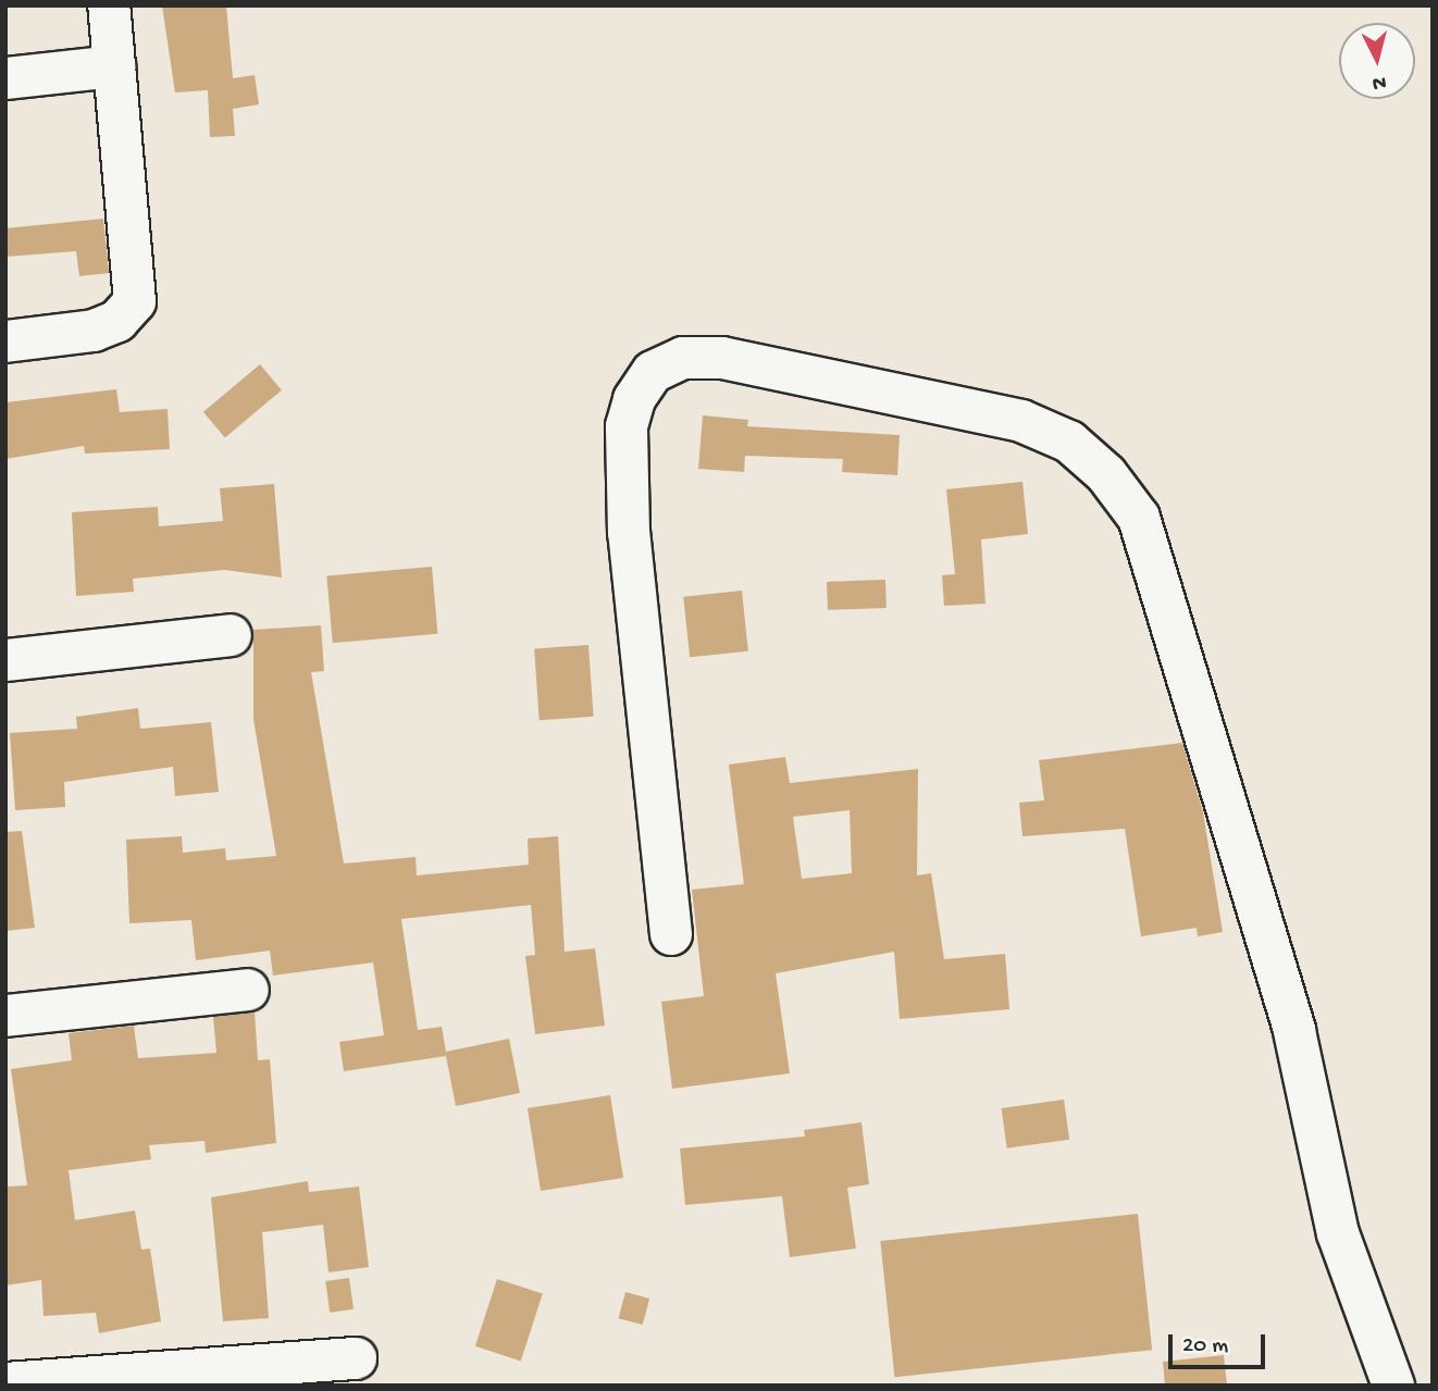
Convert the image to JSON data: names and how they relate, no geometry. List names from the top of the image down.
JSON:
{
  "scale_bar": "20 m",
  "north": "bottom"
}
